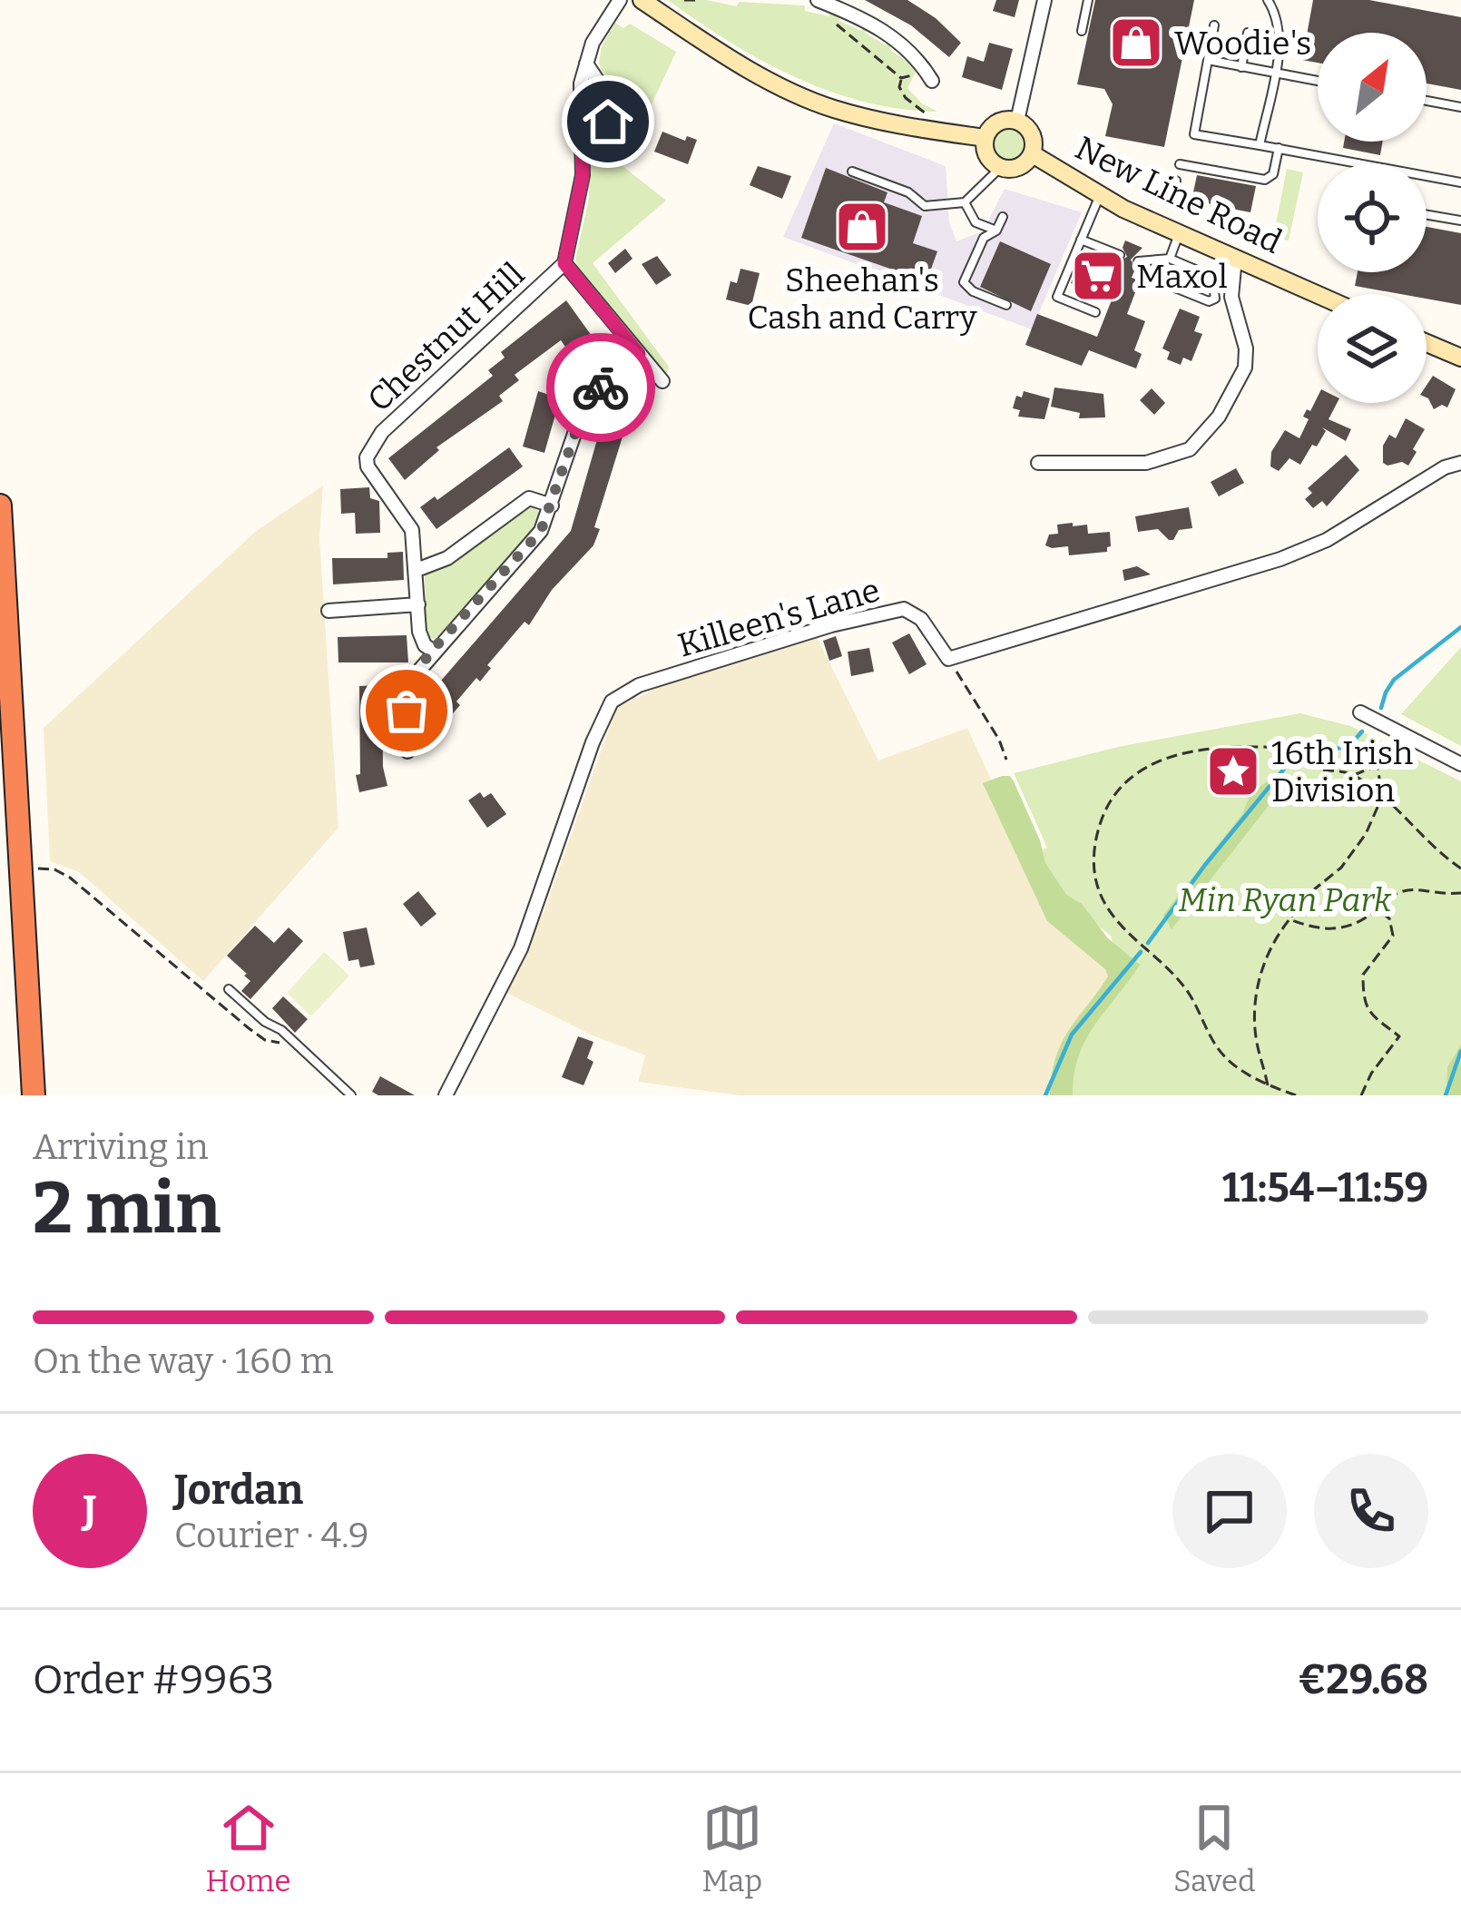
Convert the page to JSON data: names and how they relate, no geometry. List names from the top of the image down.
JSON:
{
  "streets": {
    "main road": ["New Line Road"],
    "street": ["Chestnut Hill", "Killeen's Lane"]
  },
  "parks": ["Min Ryan Park"],
  "places": {
    "shop": ["Woodie's", "Sheehan's Cash and Carry"],
    "supermarket": ["Maxol"],
    "place": ["16th Irish Division"]
  },
  "north": "top right",
  "page": {
    "heading": ["2 min", "Arriving in", "11:54–11:59"],
    "panel": [
      "Jordan",
      "Courier · 4.9",
      "Order #9963",
      "€29.68"
    ],
    "bar": "On the way · 160 m",
    "round": "J",
    "tabs": ["Home", "Map", "Saved"]
  }
}
